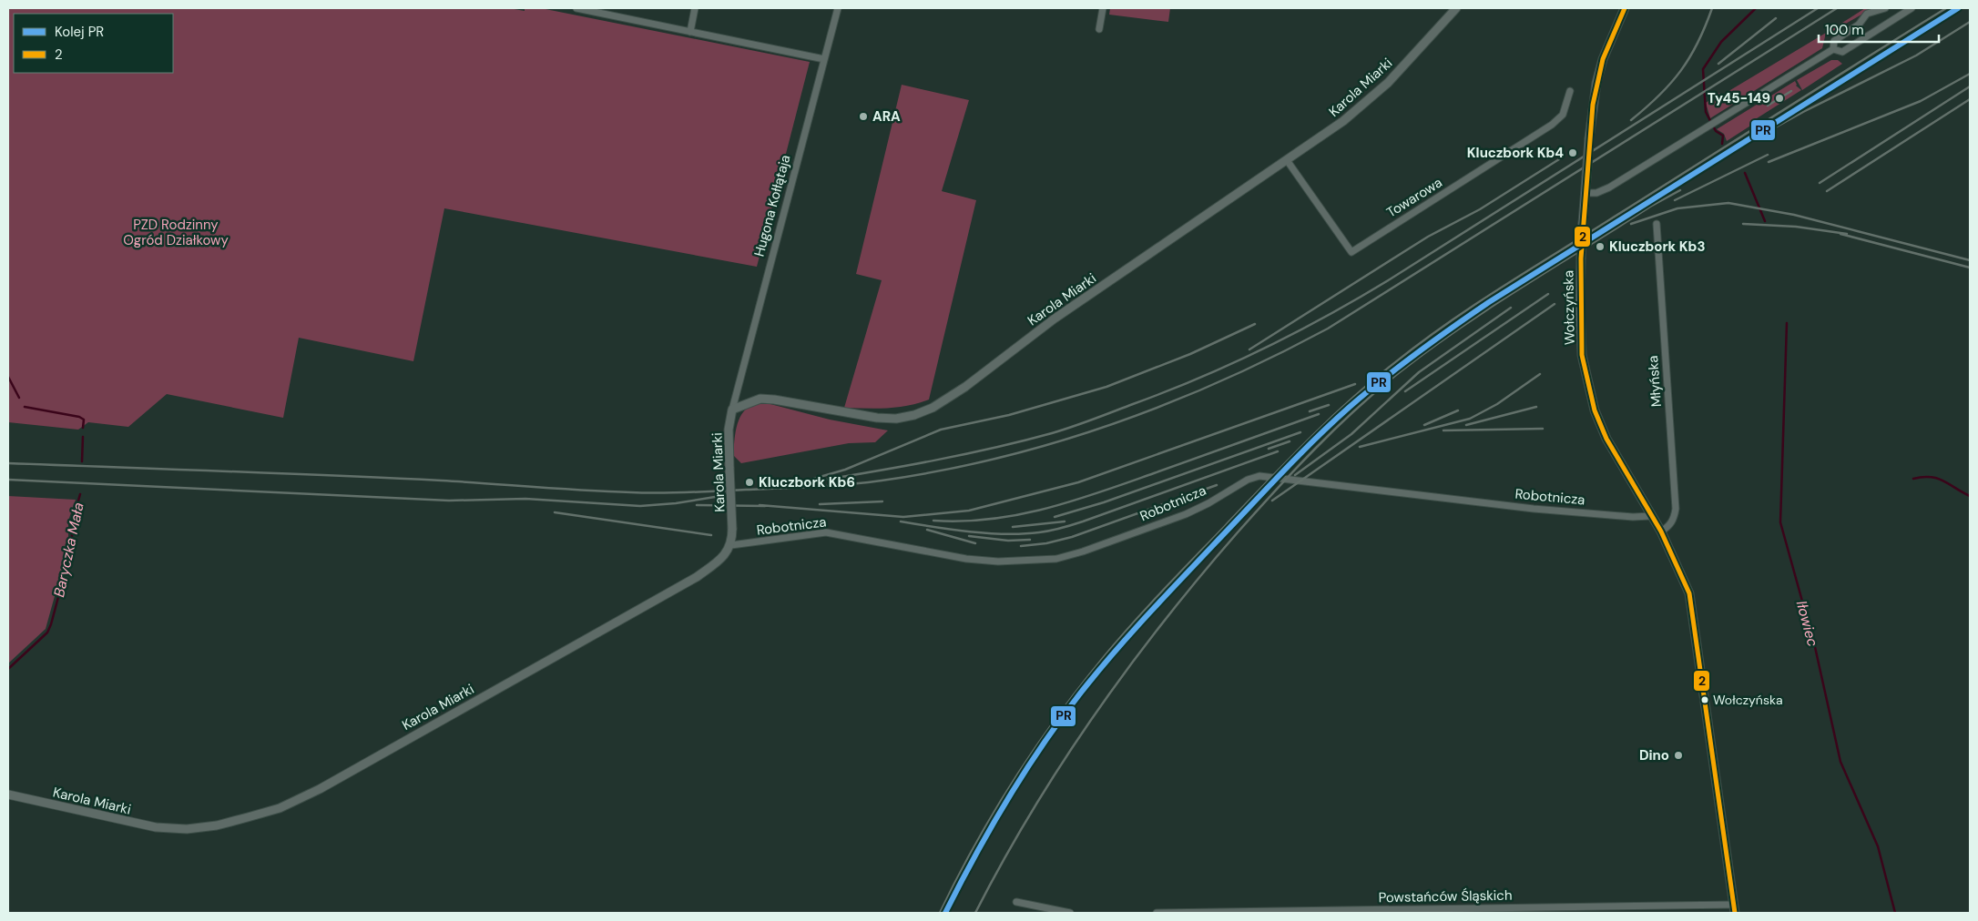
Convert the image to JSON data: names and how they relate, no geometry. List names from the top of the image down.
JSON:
{
  "streets": {
    "street": [
      "Karola Miarki",
      "Towarowa",
      "Hugona Kołłątaja",
      "Wołczyńska",
      "Młyńska",
      "Robotnicza",
      "Powstańców Śląskich"
    ]
  },
  "crossings": [
    ["Karola Miarki", "Towarowa"],
    ["Karola Miarki", "Hugona Kołłątaja"],
    ["Karola Miarki", "Robotnicza"],
    ["Wołczyńska", "Młyńska"],
    ["Wołczyńska", "Robotnicza"],
    ["Wołczyńska", "Powstańców Śląskich"]
  ],
  "water": ["Baryczka Mała", "Iłowiec"],
  "parks": ["PZD Rodzinny Ogród Działkowy"],
  "places": [
    "Ty45-149",
    "ARA",
    "Kluczbork Kb4",
    "Kluczbork Kb3",
    "Kluczbork Kb6",
    "Wołczyńska",
    "Dino"
  ],
  "lines": ["rail line PR", "transit line 2"],
  "legend": ["Kolej PR", "2"],
  "scale_bar": "100 m"
}
